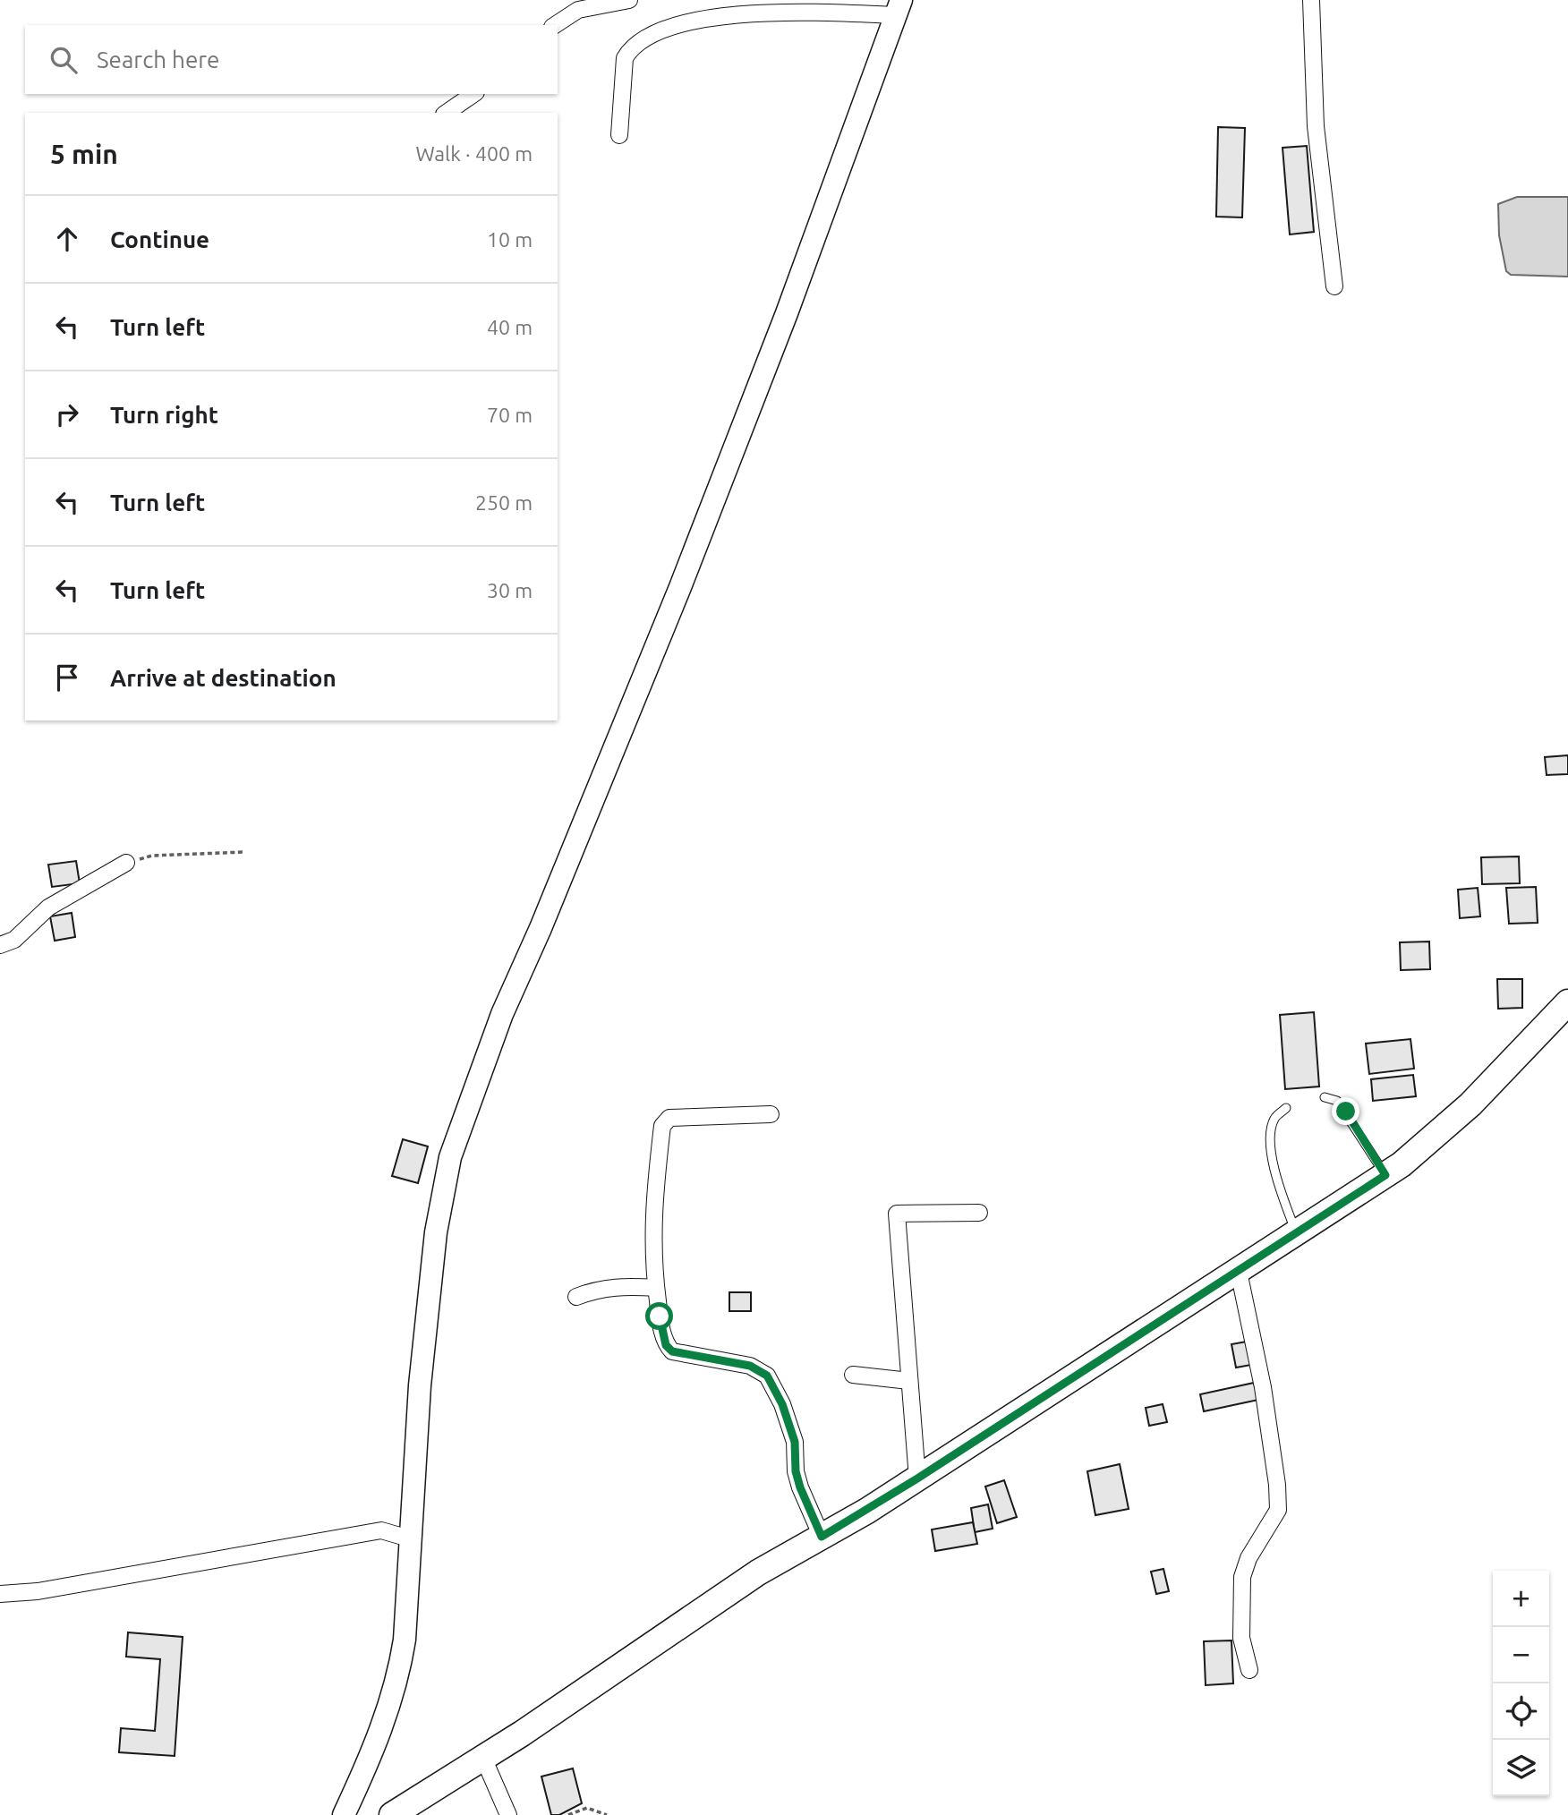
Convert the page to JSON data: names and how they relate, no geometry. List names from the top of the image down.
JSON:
{
  "page": {
    "search": "Search here",
    "heading": ["5 min", "Walk · 400 m"],
    "list": [
      ["Continue", "10 m"],
      ["Turn left", "40 m"],
      ["Turn right", "70 m"],
      ["Turn left", "250 m"],
      ["Turn left", "30 m"],
      "Arrive at destination"
    ],
    "map_buttons": ["+", "−"]
  }
}
